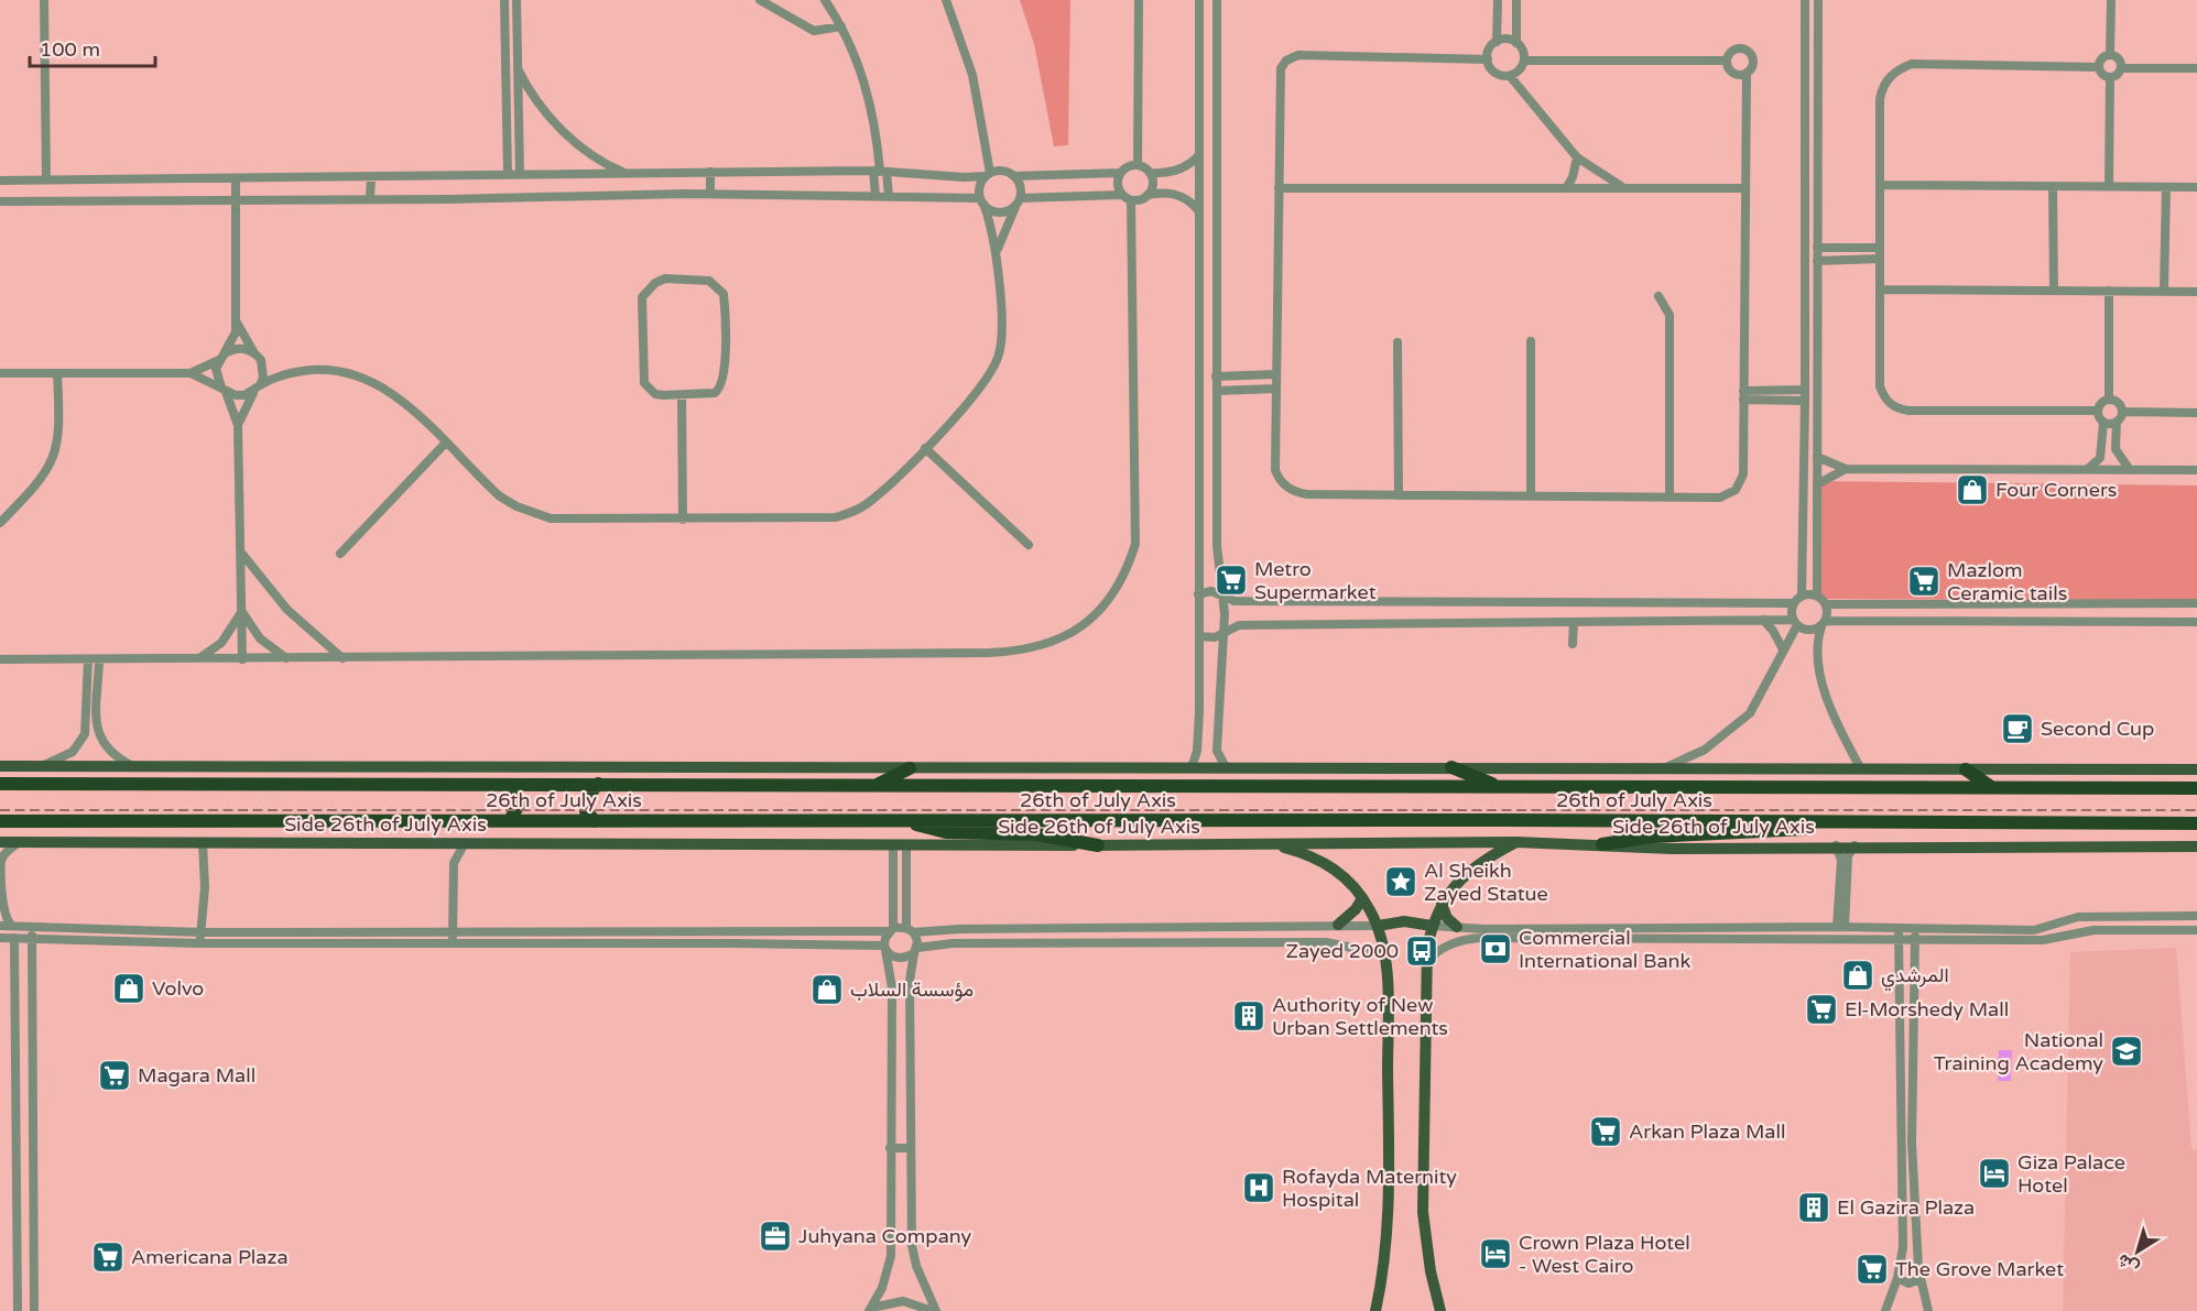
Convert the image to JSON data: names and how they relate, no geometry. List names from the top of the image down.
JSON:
{
  "streets": {
    "highway": ["26th of July Axis"],
    "main road": ["Side 26th of July Axis"]
  },
  "places": {
    "shop": [
      "Four Corners",
      "المرشدي",
      "Volvo",
      "مؤسسة السلاب"
    ],
    "supermarket": [
      "Metro Supermarket",
      "Mazlom Ceramic tails",
      "El-Morshedy Mall",
      "Magara Mall",
      "Arkan Plaza Mall",
      "Americana Plaza",
      "The Grove Market"
    ],
    "cafe": ["Second Cup"],
    "place": ["Al Sheikh Zayed Statue"],
    "bank": ["Commercial International Bank"],
    "bus stop": ["Zayed 2000"],
    "building": ["Authority of New Urban Settlements", "El Gazira Plaza"],
    "school or university": ["National Training Academy"],
    "hotel": ["Giza Palace Hotel", "Crown Plaza Hotel - West Cairo"],
    "hospital": ["Rofayda Maternity Hospital"],
    "office": ["Juhyana Company"]
  },
  "scale_bar": "100 m",
  "north": "bottom left"
}
